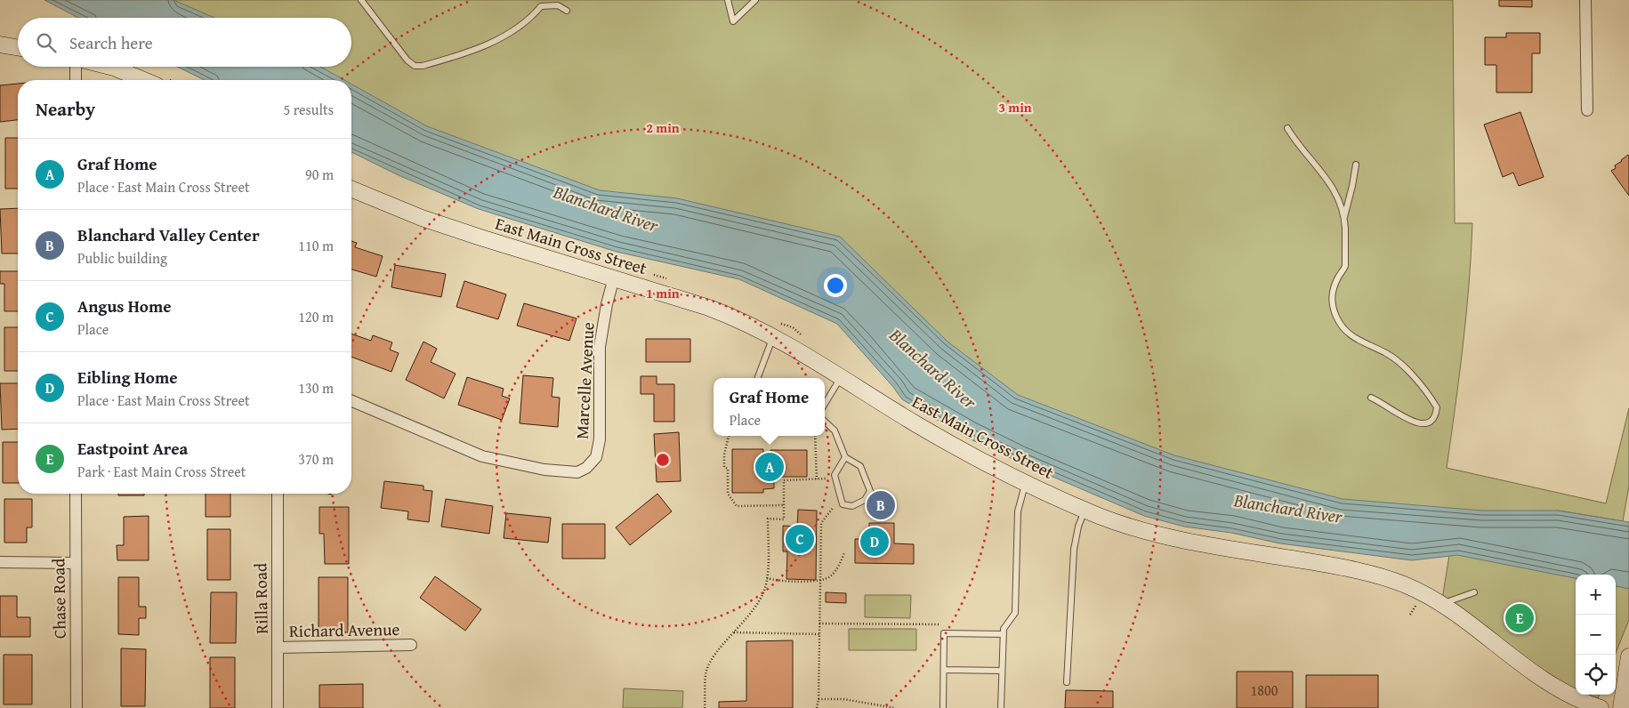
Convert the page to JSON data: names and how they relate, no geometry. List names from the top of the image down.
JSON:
{
  "streets": {
    "main road": ["East Main Cross Street"],
    "street": [
      "Marcelle Avenue",
      "Chase Road",
      "Rilla Road",
      "Richard Avenue"
    ]
  },
  "crossings": [
    ["East Main Cross Street", "Marcelle Avenue"],
    ["Rilla Road", "Richard Avenue"]
  ],
  "water": ["Blanchard River"],
  "house_numbers": ["1800"],
  "page": {
    "search": "Search here",
    "heading": ["Nearby", "5 results"],
    "list": [
      {
        "mark": "A",
        "name": "Graf Home",
        "note": "Place · East Main Cross Street",
        "value": "90 m"
      },
      {
        "mark": "B",
        "name": "Blanchard Valley Center",
        "note": "Public building",
        "value": "110 m"
      },
      {
        "mark": "C",
        "name": "Angus Home",
        "note": "Place",
        "value": "120 m"
      },
      {
        "mark": "D",
        "name": "Eibling Home",
        "note": "Place · East Main Cross Street",
        "value": "130 m"
      },
      {
        "mark": "E",
        "name": "Eastpoint Area",
        "note": "Park · East Main Cross Street",
        "value": "370 m"
      }
    ],
    "popup": ["Graf Home", "Place"],
    "pins": [
      "A",
      "B",
      "C",
      "D",
      "E"
    ],
    "map_buttons": ["+", "−"]
  },
  "rings": ["3 min", "2 min", "1 min"]
}
